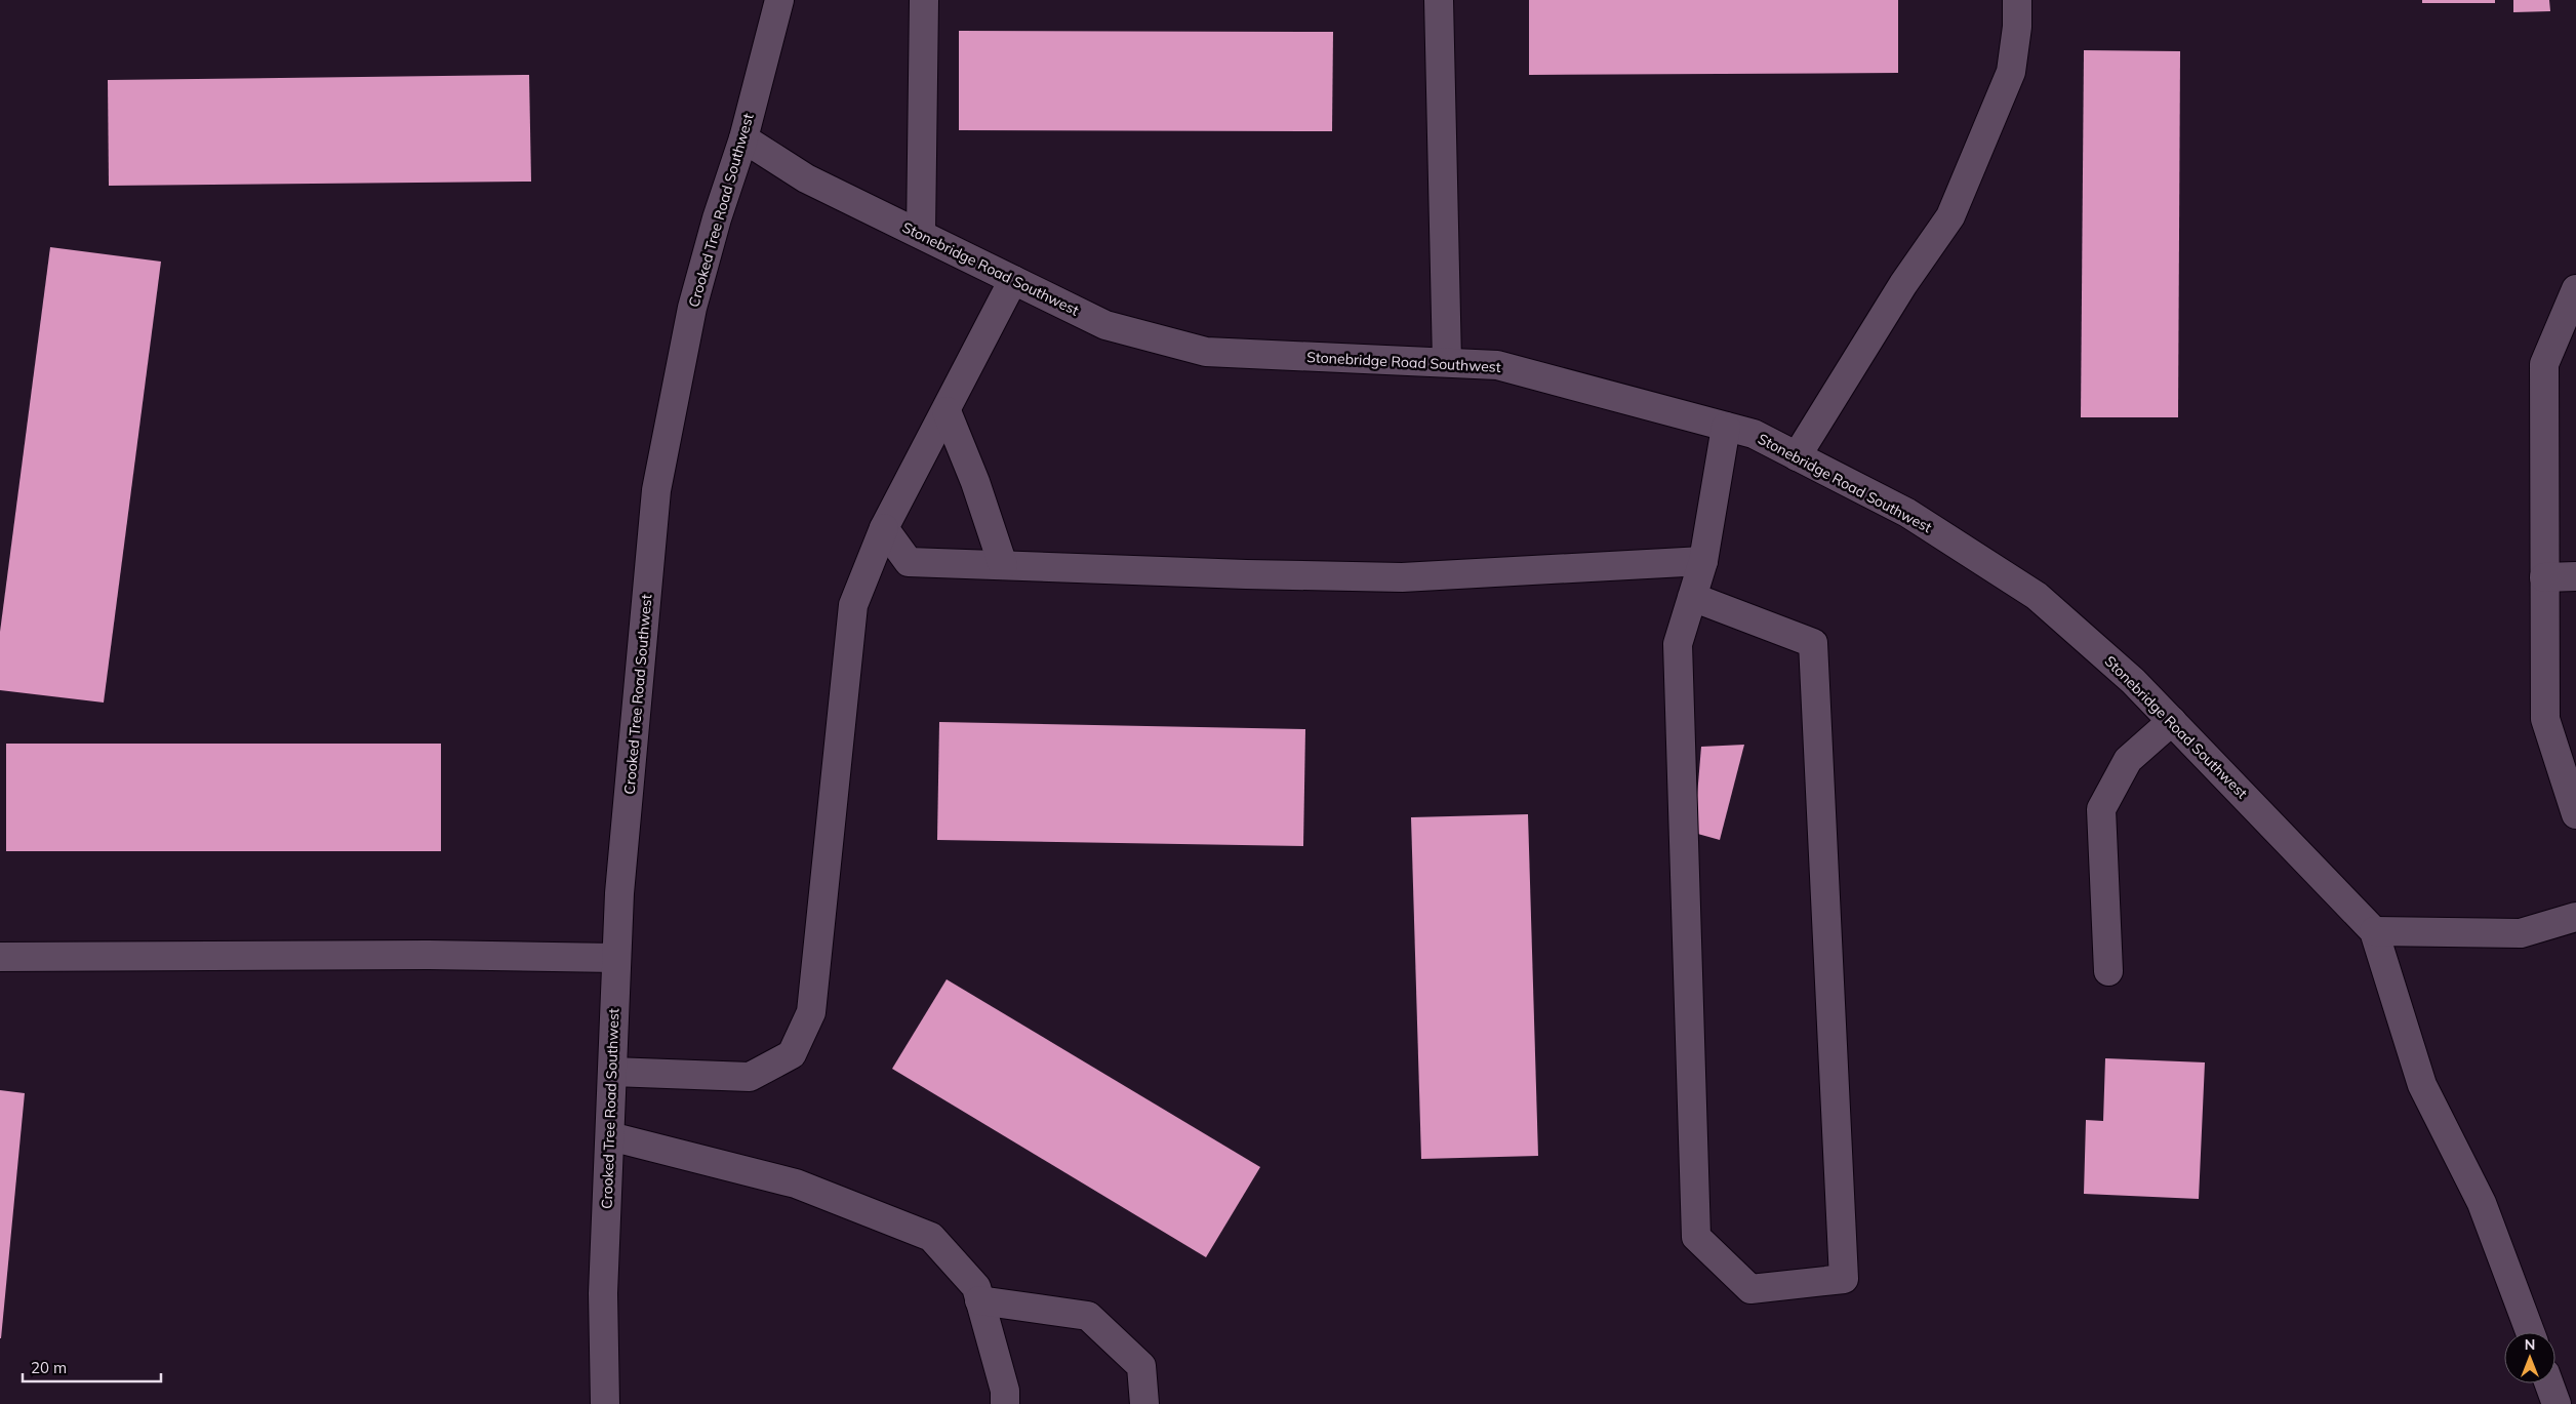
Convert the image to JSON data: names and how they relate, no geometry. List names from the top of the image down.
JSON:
{
  "streets": {
    "street": ["Crooked Tree Road Southwest", "Stonebridge Road Southwest"]
  },
  "crossings": [
    ["Crooked Tree Road Southwest", "Stonebridge Road Southwest"]
  ],
  "scale_bar": "20 m",
  "north": "top"
}
